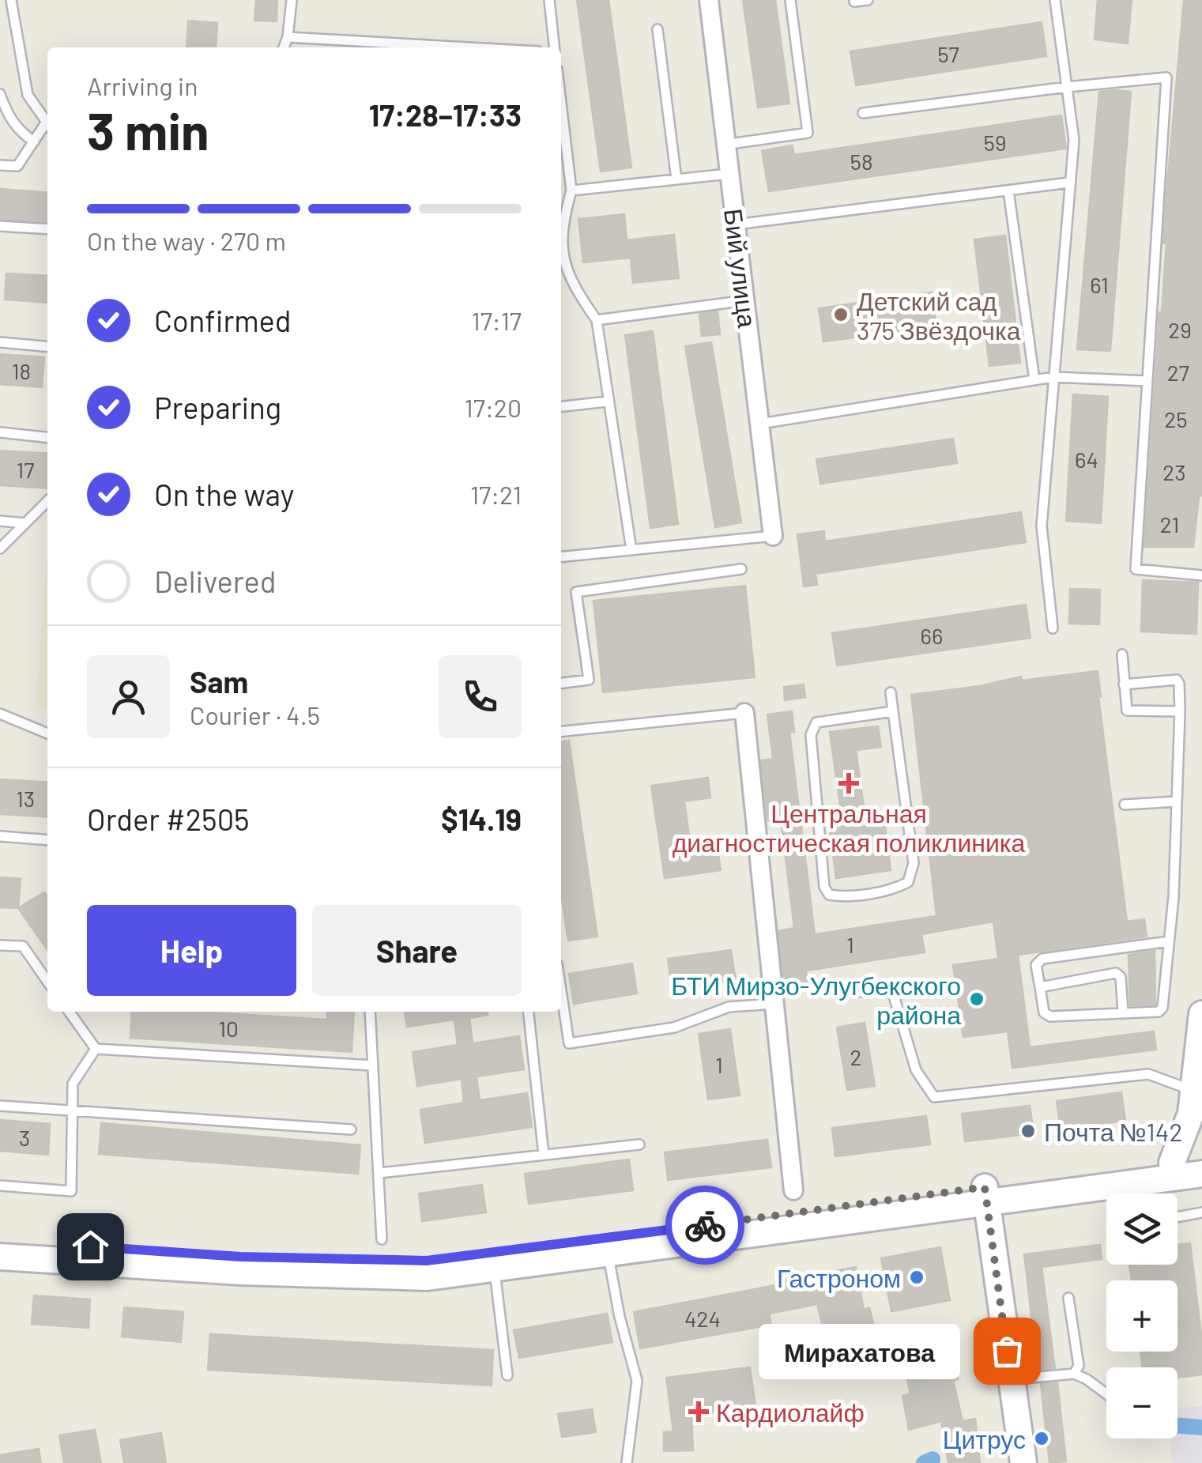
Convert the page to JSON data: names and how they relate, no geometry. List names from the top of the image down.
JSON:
{
  "streets": {
    "street": ["Бий улица"]
  },
  "places": {
    "other": [
      "Детский сад 375 Звёздочка",
      "БТИ Мирзо-Улугбекского района",
      "Почта №142",
      "Гастроном",
      "Мирахатова",
      "Цитрус"
    ],
    "health": ["Центральная диагностическая поликлиника", "Кардиолайф"]
  },
  "house_numbers": [
    "57",
    "59",
    "58",
    "61",
    "29",
    "18",
    "27",
    "25",
    "64",
    "17",
    "23",
    "21",
    "66",
    "13",
    "1",
    "10",
    "2",
    "1",
    "3",
    "424"
  ],
  "page": {
    "heading": ["3 min", "Arriving in", "17:28–17:33"],
    "panel": [
      "Sam",
      "Courier · 4.5",
      "Order #2505",
      "$14.19"
    ],
    "bar": "On the way · 270 m",
    "list": [
      ["Confirmed", "17:17"],
      ["Preparing", "17:20"],
      ["On the way", "17:21"],
      "Delivered"
    ],
    "buttons": ["Help", "Share"],
    "map_buttons": ["+", "−"],
    "bubble": "Мирахатова"
  }
}
